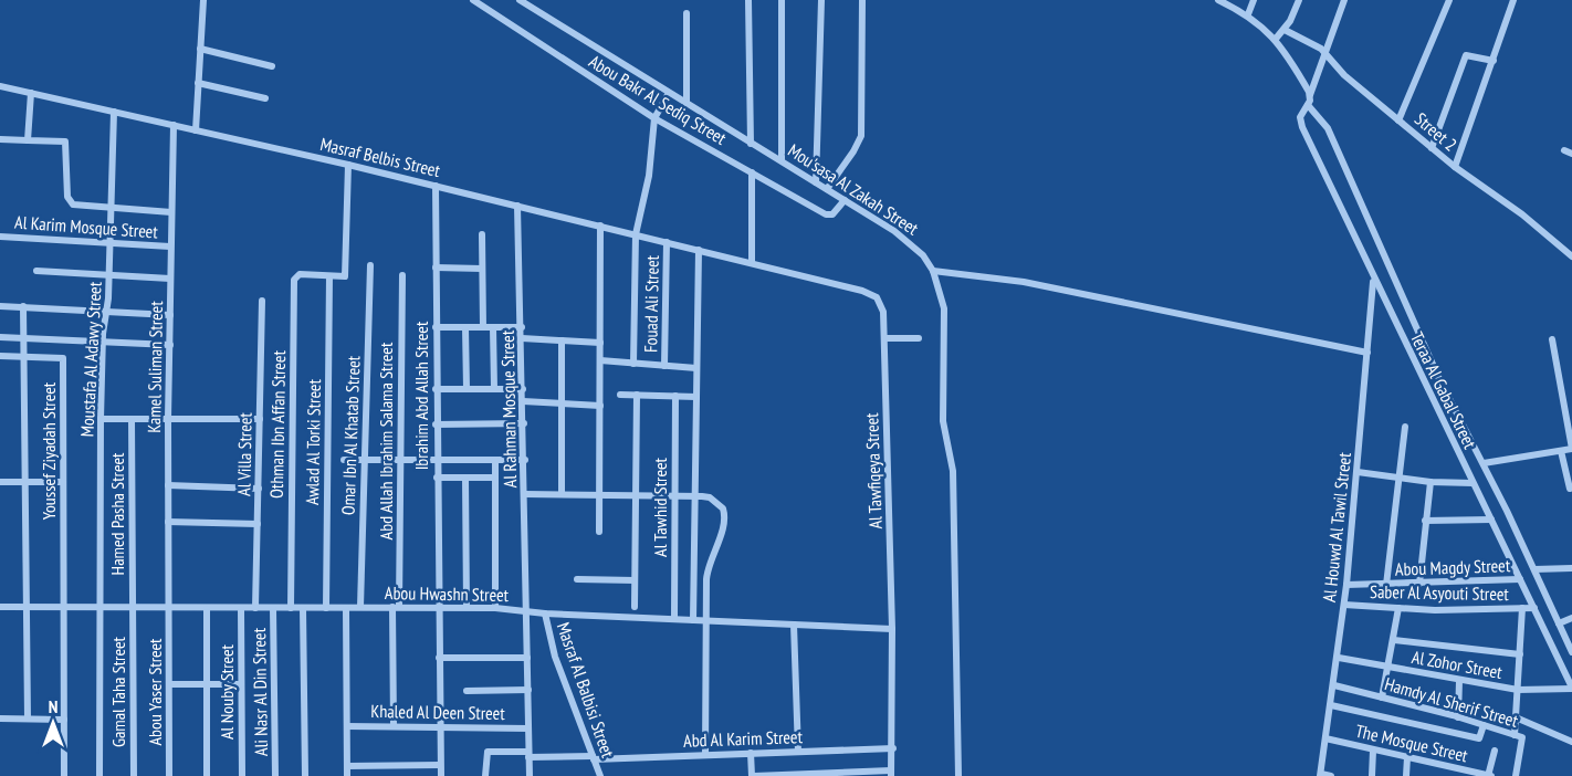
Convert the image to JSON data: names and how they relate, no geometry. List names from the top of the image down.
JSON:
{
  "streets": {
    "street": [
      "Abou Bakr Al Sediq Street",
      "Street 2",
      "Masraf Belbis Street",
      "Mou'sasa Al Zakah Street",
      "Al Karim Mosque Street",
      "Fouad Ali Street",
      "Moustafa Al Adawy Street",
      "Kamel Suliman Street",
      "Teraa Al Gabal Street",
      "Ibrahim Abd Allah Street",
      "Al Rahman Mosque Street",
      "Othman Ibn Affan Street",
      "Omar Ibn Al Khatab Street",
      "Abd Allah Ibrahim Salama Street",
      "Awlad Al Torki Street",
      "Youssef Ziyadah Street",
      "Al Villa Street",
      "Al Tawfiqeya Street",
      "Al Tawhid Street",
      "Hamed Pasha Street",
      "Al Houwd Al Tawil Street",
      "Abou Magdy Street",
      "Saber Al Asyouti Street",
      "Abou Hwashn Street",
      "Al Zohor Street",
      "Masraf Al Balbisi Street",
      "Gamal Taha Street",
      "Abou Yaser Street",
      "Al Nouby Street",
      "Ali Nasr Al Din Street",
      "Hamdy Al Sherif Street",
      "Khaled Al Deen Street",
      "Abd Al Karim Street",
      "The Mosque Street"
    ]
  },
  "crossings": [
    ["Abou Bakr Al Sediq Street", "Mou'sasa Al Zakah Street"],
    ["Street 2", "Teraa Al Gabal Street"],
    ["Masraf Belbis Street", "Fouad Ali Street"],
    ["Masraf Belbis Street", "Moustafa Al Adawy Street"],
    ["Masraf Belbis Street", "Kamel Suliman Street"],
    ["Masraf Belbis Street", "Ibrahim Abd Allah Street"],
    ["Masraf Belbis Street", "Al Rahman Mosque Street"],
    ["Masraf Belbis Street", "Al Tawfiqeya Street"],
    ["Al Karim Mosque Street", "Moustafa Al Adawy Street"],
    ["Al Karim Mosque Street", "Kamel Suliman Street"],
    ["Moustafa Al Adawy Street", "Abou Hwashn Street"],
    ["Kamel Suliman Street", "Abou Hwashn Street"],
    ["Kamel Suliman Street", "Abou Yaser Street"],
    ["Teraa Al Gabal Street", "Al Houwd Al Tawil Street"],
    ["Teraa Al Gabal Street", "Abou Magdy Street"],
    ["Teraa Al Gabal Street", "Saber Al Asyouti Street"],
    ["Teraa Al Gabal Street", "Al Zohor Street"],
    ["Ibrahim Abd Allah Street", "Abou Hwashn Street"],
    ["Ibrahim Abd Allah Street", "Khaled Al Deen Street"],
    ["Al Rahman Mosque Street", "Abou Hwashn Street"],
    ["Al Rahman Mosque Street", "Khaled Al Deen Street"],
    ["Al Rahman Mosque Street", "Abd Al Karim Street"],
    ["Othman Ibn Affan Street", "Awlad Al Torki Street"],
    ["Othman Ibn Affan Street", "Abou Hwashn Street"],
    ["Omar Ibn Al Khatab Street", "Abou Hwashn Street"],
    ["Abd Allah Ibrahim Salama Street", "Abou Hwashn Street"],
    ["Abd Allah Ibrahim Salama Street", "Khaled Al Deen Street"],
    ["Awlad Al Torki Street", "Abou Hwashn Street"],
    ["Youssef Ziyadah Street", "Abou Hwashn Street"],
    ["Al Villa Street", "Abou Hwashn Street"],
    ["Al Tawfiqeya Street", "Abou Hwashn Street"],
    ["Al Tawfiqeya Street", "Abd Al Karim Street"],
    ["Al Tawhid Street", "Abou Hwashn Street"],
    ["Hamed Pasha Street", "Abou Hwashn Street"],
    ["Hamed Pasha Street", "Gamal Taha Street"],
    ["Al Houwd Al Tawil Street", "Abou Magdy Street"],
    ["Al Houwd Al Tawil Street", "Saber Al Asyouti Street"],
    ["Al Houwd Al Tawil Street", "Al Zohor Street"],
    ["Al Houwd Al Tawil Street", "Hamdy Al Sherif Street"],
    ["Al Houwd Al Tawil Street", "The Mosque Street"],
    ["Abou Hwashn Street", "Masraf Al Balbisi Street"],
    ["Abou Hwashn Street", "Gamal Taha Street"],
    ["Abou Hwashn Street", "Abou Yaser Street"],
    ["Abou Hwashn Street", "Al Nouby Street"],
    ["Abou Hwashn Street", "Ali Nasr Al Din Street"],
    ["Masraf Al Balbisi Street", "Abd Al Karim Street"]
  ],
  "north": "top"
}
